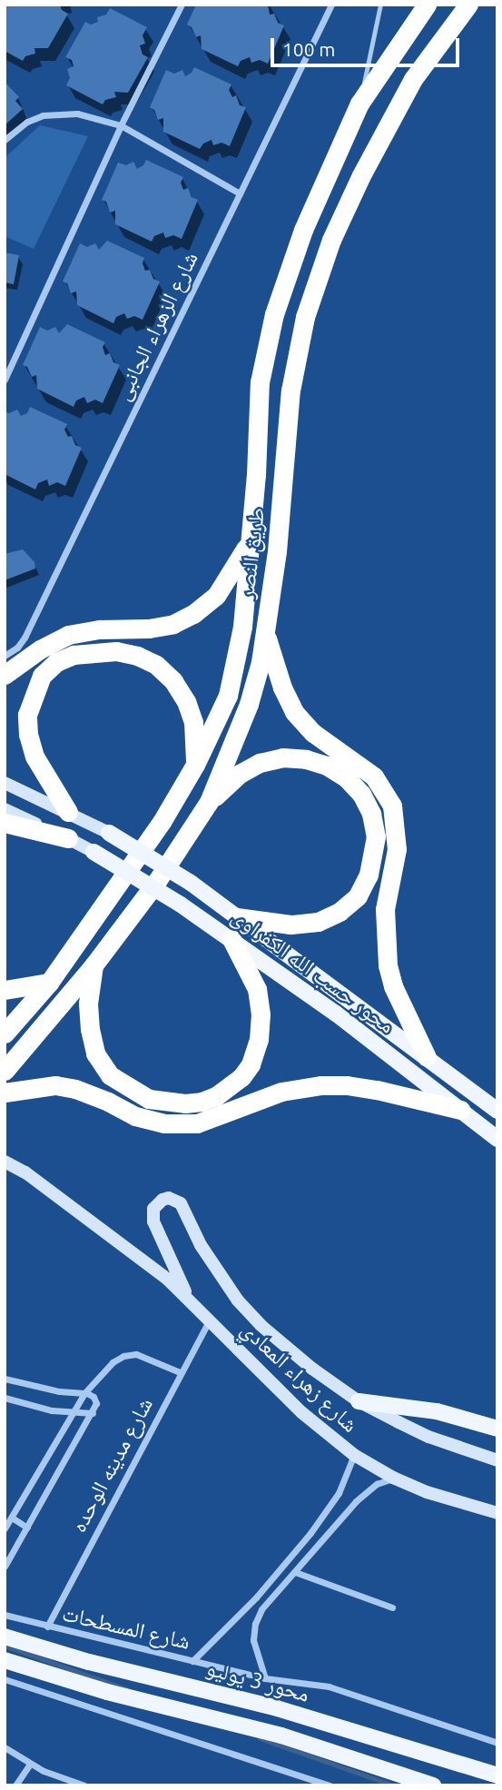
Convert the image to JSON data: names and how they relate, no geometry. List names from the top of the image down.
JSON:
{
  "streets": {
    "highway": ["طريق النصر"],
    "main road": ["محور حسب الله الكفراوى", "شارع زهراء المعادي", "محور 3 يوليو"],
    "street": ["شارع الزهراء الجانبى", "شارع مدينه الوحده", "شارع المسطحات"]
  },
  "crossings": [
    ["شارع زهراء المعادي", "شارع مدينه الوحده"],
    ["شارع مدينه الوحده", "شارع المسطحات"]
  ],
  "scale_bar": "100 m"
}
